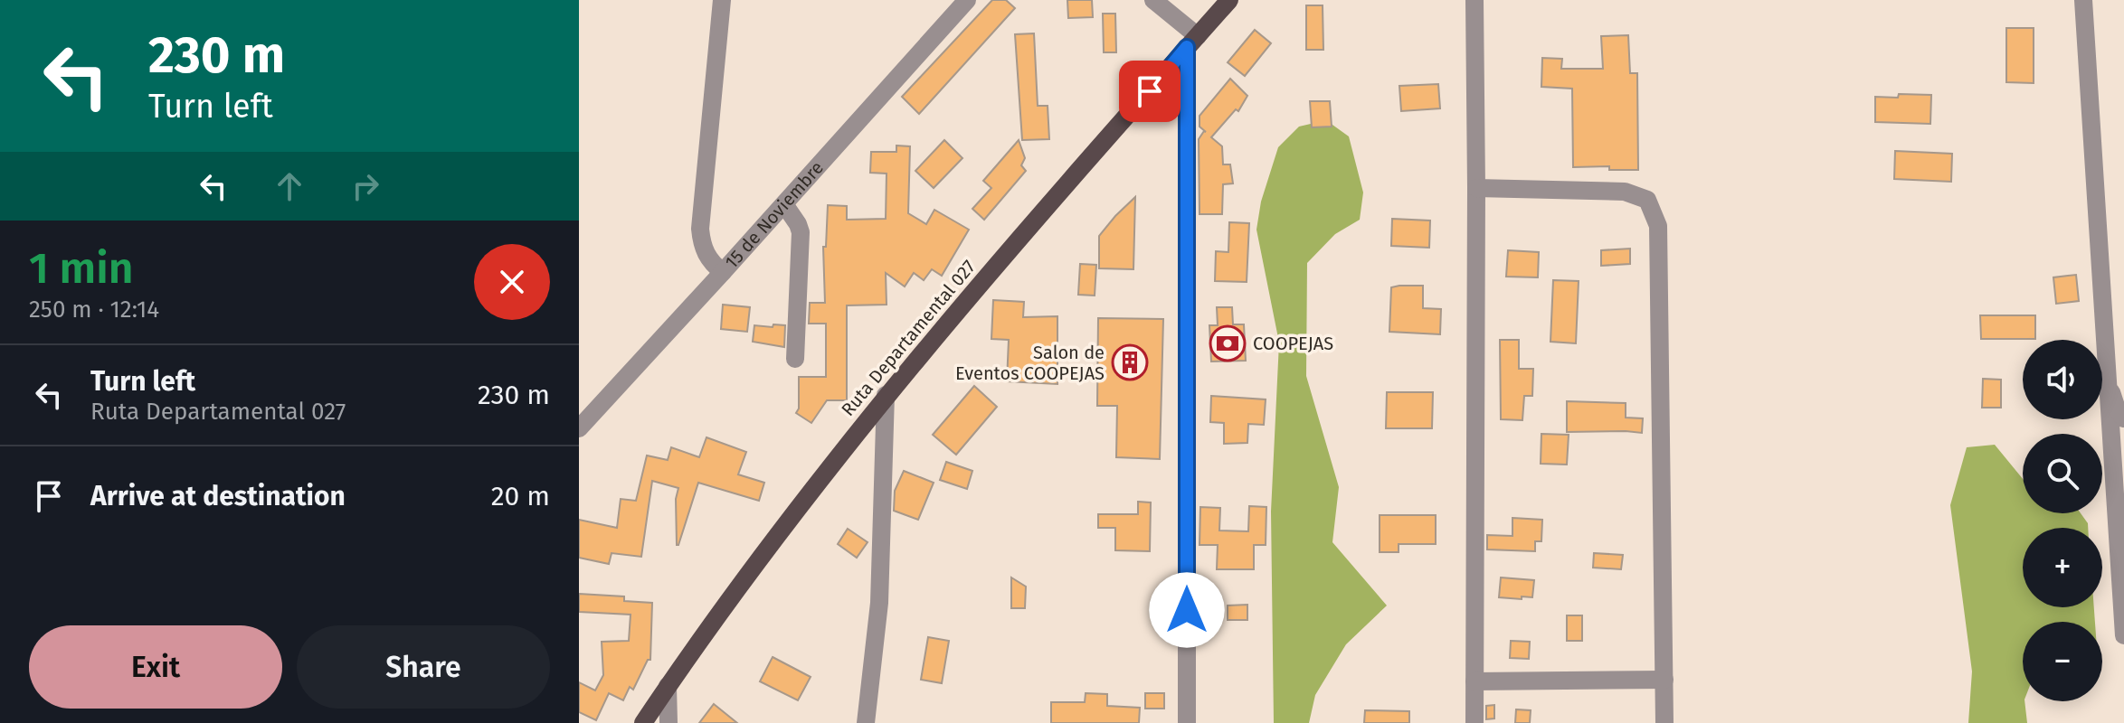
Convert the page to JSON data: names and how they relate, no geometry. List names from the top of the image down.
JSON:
{
  "streets": {
    "main road": ["Ruta Departamental 027"],
    "street": ["15 de Noviembre"]
  },
  "places": {
    "bank": ["COOPEJAS"],
    "building": ["Salon de Eventos COOPEJAS"]
  },
  "page": {
    "turn": ["230 m", "Turn left"],
    "heading": ["1 min", "250 m · 12:14"],
    "map_buttons": ["+", "−"],
    "list": [
      {
        "name": "Turn left",
        "note": "Ruta Departamental 027",
        "value": "230 m"
      },
      {
        "name": "Arrive at destination",
        "value": "20 m"
      }
    ],
    "buttons": ["Exit", "Share"]
  }
}
